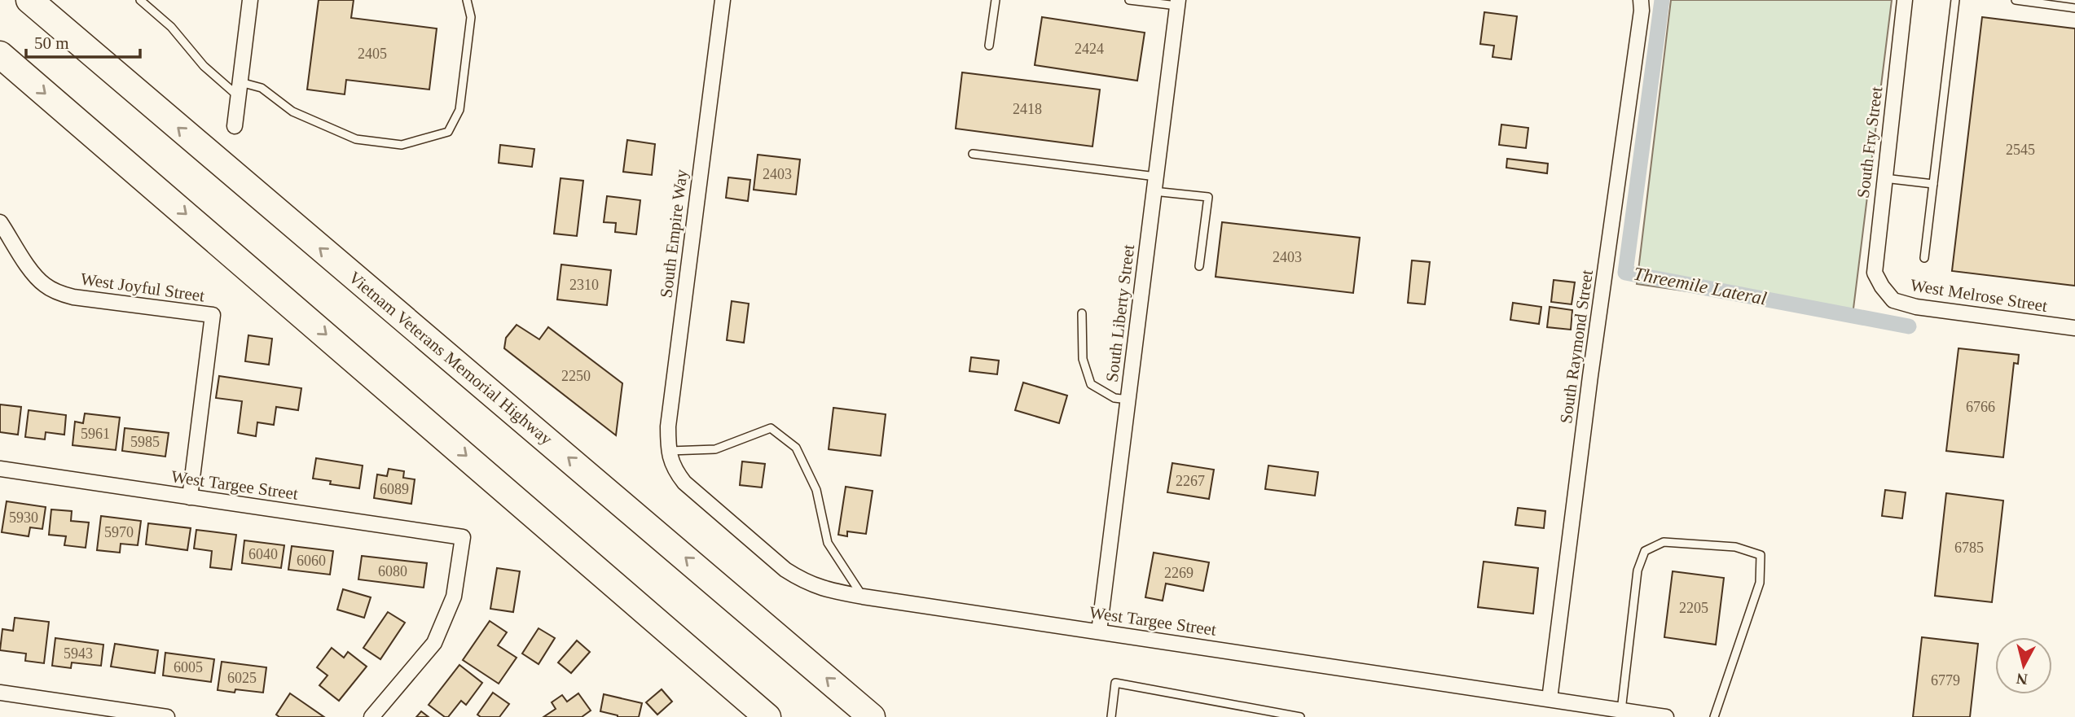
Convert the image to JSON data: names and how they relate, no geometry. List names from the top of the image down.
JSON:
{
  "streets": {
    "highway": ["Vietnam Veterans Memorial Highway"],
    "street": [
      "South Fry Street",
      "South Empire Way",
      "West Joyful Street",
      "West Melrose Street",
      "South Liberty Street",
      "South Raymond Street",
      "West Targee Street"
    ]
  },
  "crossings": [
    ["South Fry Street", "West Melrose Street"],
    ["South Empire Way", "West Targee Street"],
    ["West Joyful Street", "West Targee Street"],
    ["South Liberty Street", "West Targee Street"],
    ["South Raymond Street", "West Targee Street"]
  ],
  "water": ["Threemile Lateral"],
  "house_numbers": [
    "2424",
    "2405",
    "2418",
    "2545",
    "2403",
    "2403",
    "2310",
    "2250",
    "6766",
    "5961",
    "5985",
    "2267",
    "6089",
    "5930",
    "5970",
    "6785",
    "6040",
    "6060",
    "6080",
    "2269",
    "2205",
    "5943",
    "6005",
    "6025",
    "6779"
  ],
  "scale_bar": "50 m",
  "north": "bottom"
}
